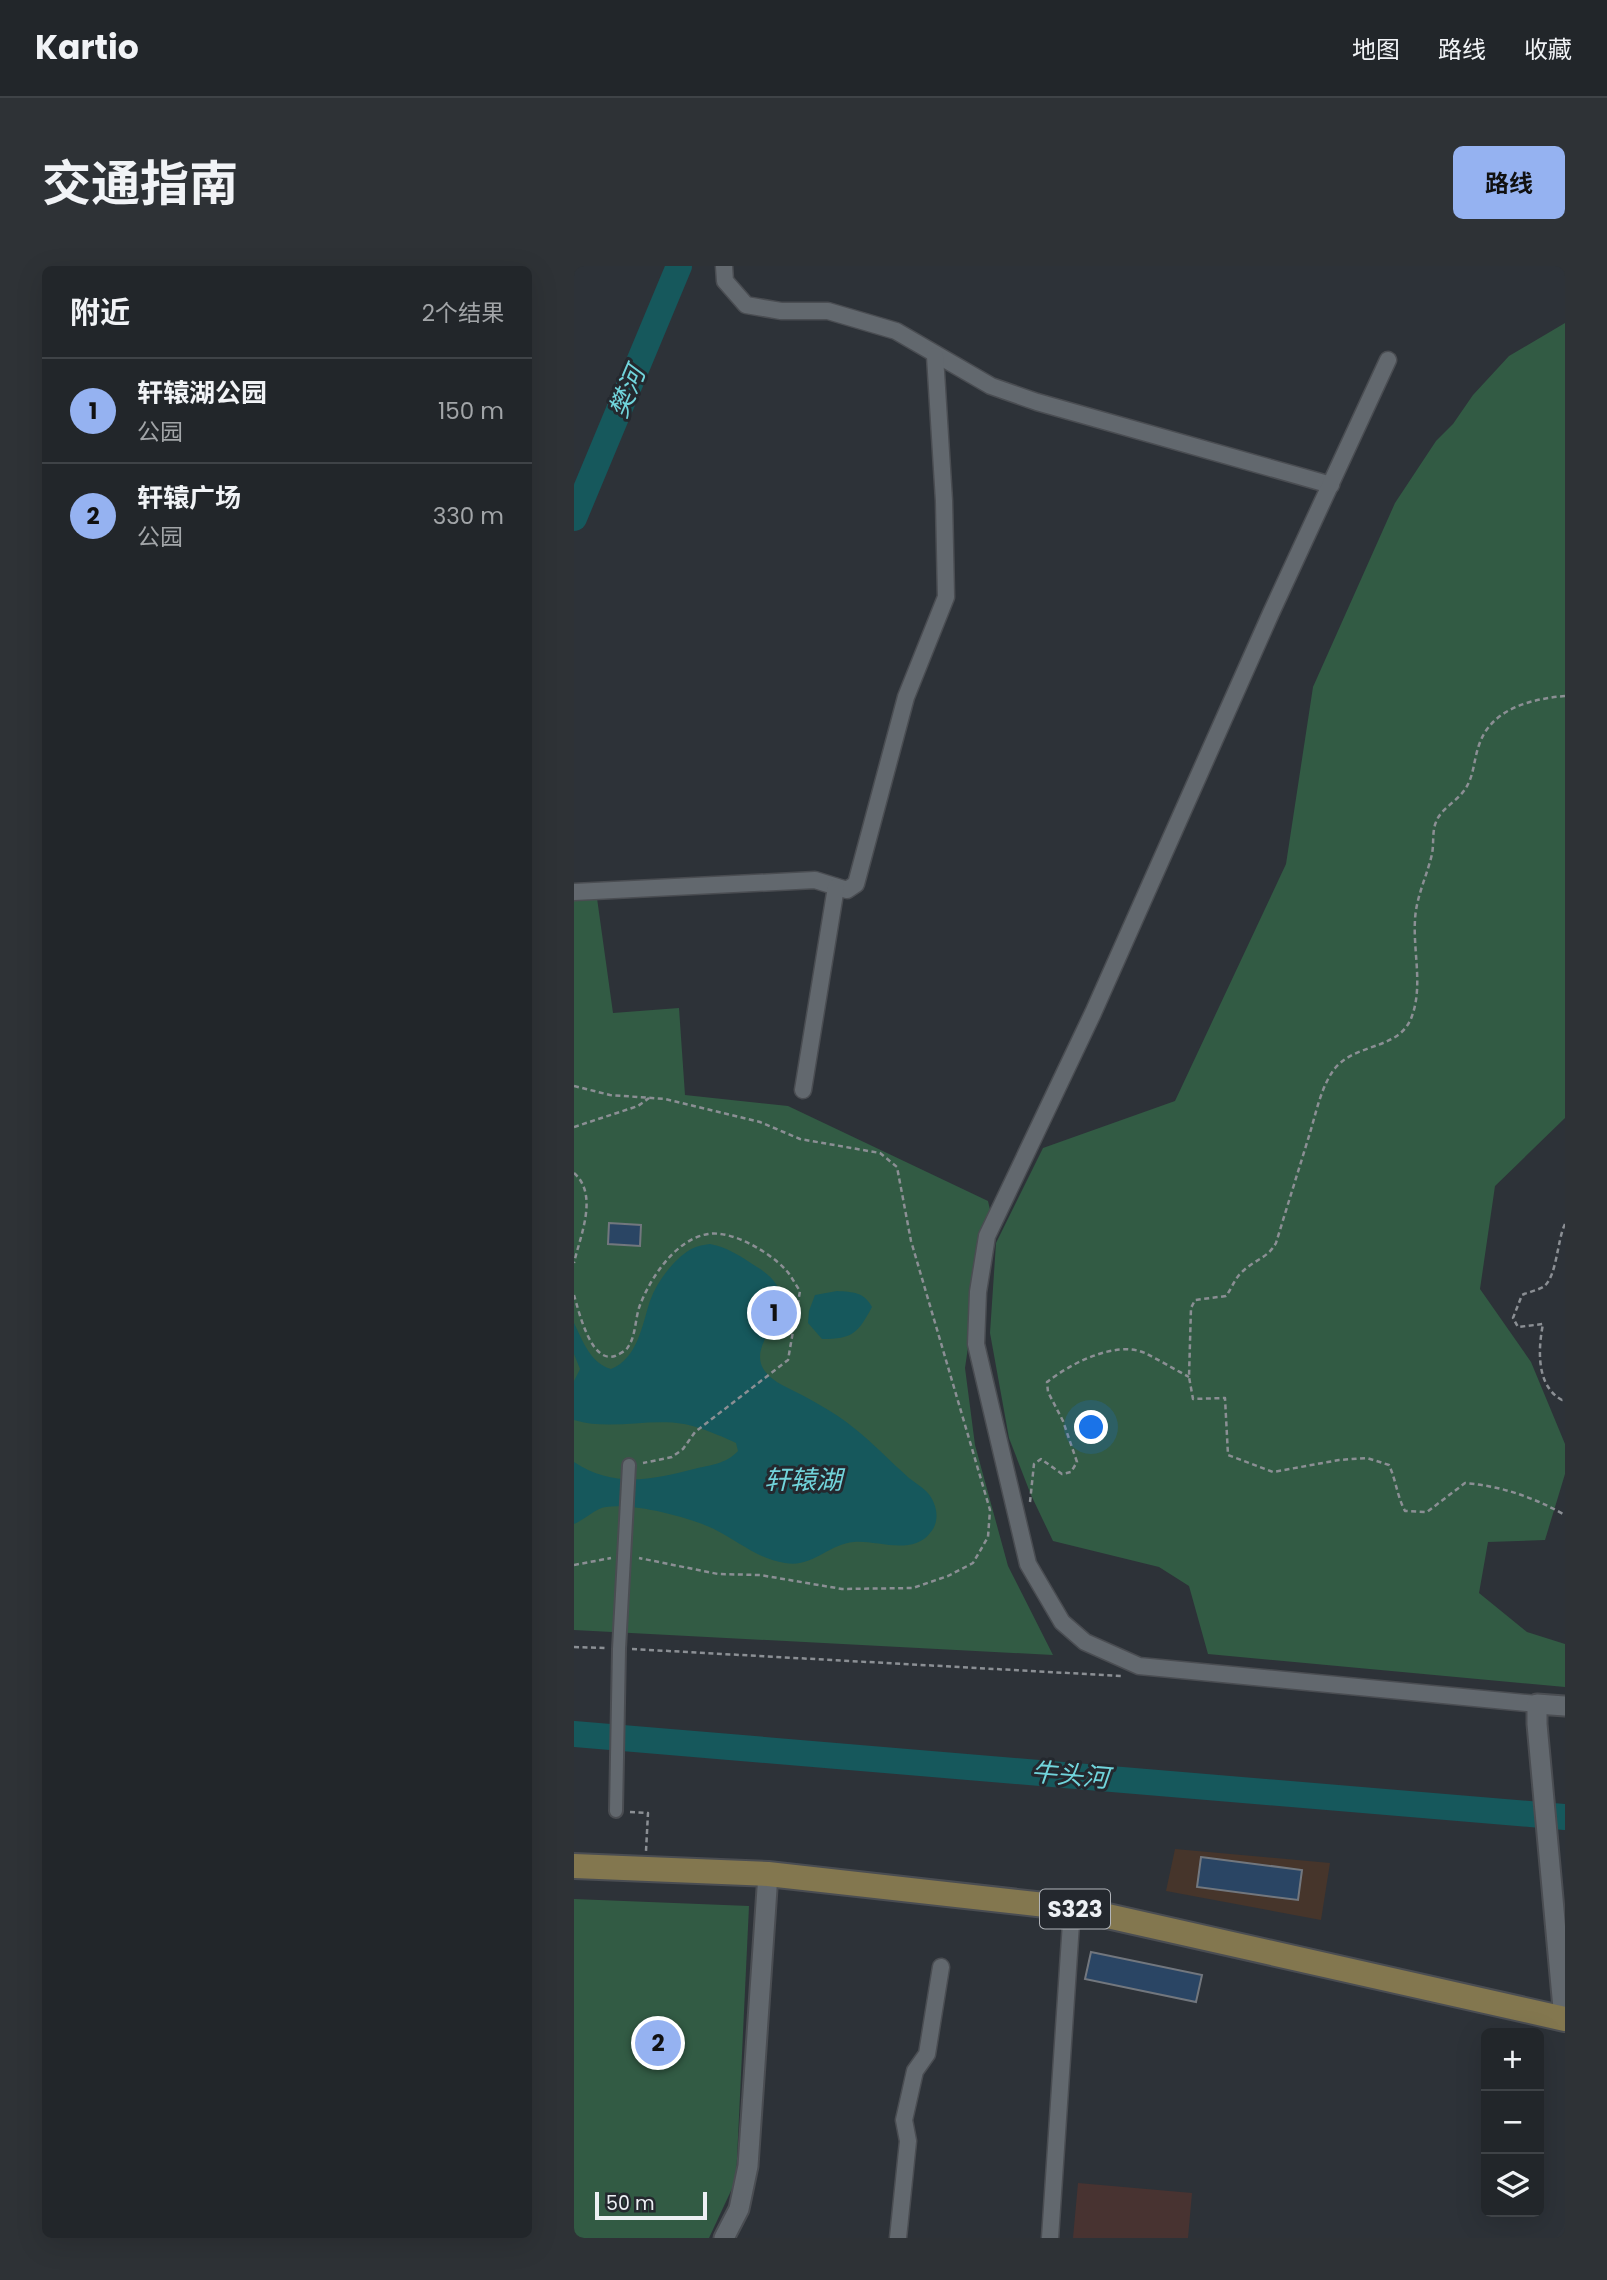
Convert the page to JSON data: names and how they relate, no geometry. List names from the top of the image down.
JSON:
{
  "streets": {
    "main road": ["S323"]
  },
  "water": ["樊河", "轩辕湖", "牛头河"],
  "scale_bar": "50 m",
  "page": {
    "header": "Kartio",
    "nav": ["地图", "路线", "收藏"],
    "title": "交通指南",
    "buttons": "路线",
    "heading": ["附近", "2个结果"],
    "list": [
      {
        "mark": "1",
        "name": "轩辕湖公园",
        "note": "公园",
        "value": "150 m"
      },
      {
        "mark": "2",
        "name": "轩辕广场",
        "note": "公园",
        "value": "330 m"
      }
    ],
    "pins": ["1", "2"],
    "map_buttons": ["+", "−"],
    "scale": "50 m"
  }
}
